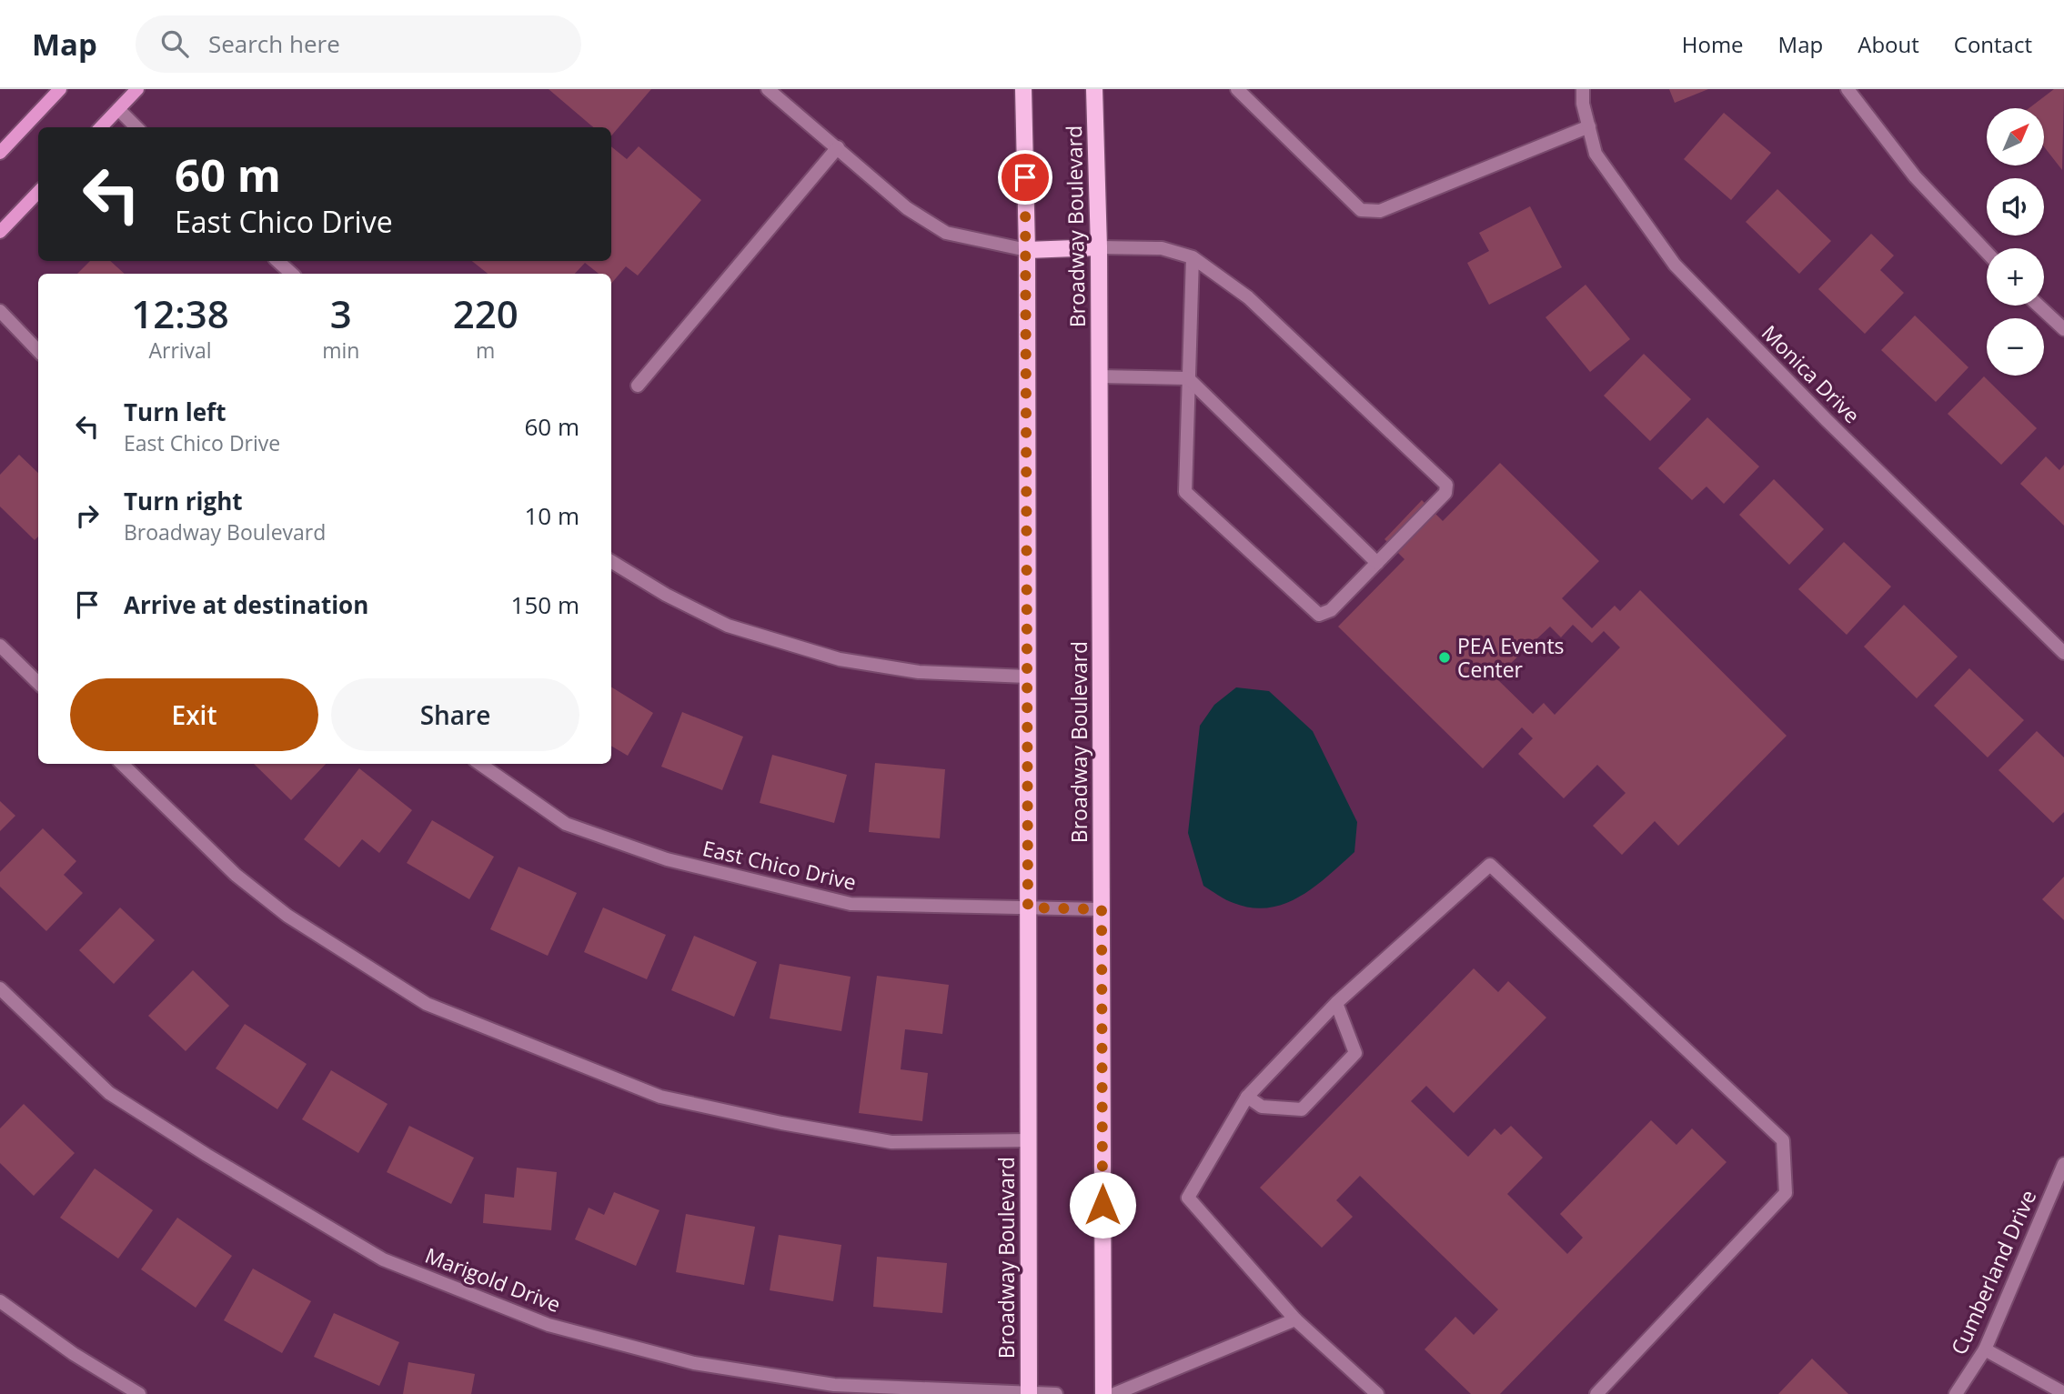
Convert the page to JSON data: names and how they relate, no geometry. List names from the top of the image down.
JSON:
{
  "streets": {
    "main road": ["Broadway Boulevard"],
    "street": [
      "Monica Drive",
      "East Chico Drive",
      "Cumberland Drive",
      "Marigold Drive"
    ]
  },
  "crossings": [
    ["Broadway Boulevard", "East Chico Drive"],
    ["Broadway Boulevard", "Marigold Drive"]
  ],
  "places": ["PEA Events Center"],
  "north": "top right",
  "page": {
    "header": "Map",
    "search": "Search here",
    "nav": [
      "Home",
      "Map",
      "About",
      "Contact"
    ],
    "map_buttons": ["+", "−"],
    "turn": ["60 m", "East Chico Drive"],
    "eta": [
      "12:38",
      "Arrival",
      "3",
      "min",
      "220",
      "m"
    ],
    "list": [
      {
        "name": "Turn left",
        "note": "East Chico Drive",
        "value": "60 m"
      },
      {
        "name": "Turn right",
        "note": "Broadway Boulevard",
        "value": "10 m"
      },
      {
        "name": "Arrive at destination",
        "value": "150 m"
      }
    ],
    "buttons": ["Exit", "Share"]
  }
}
